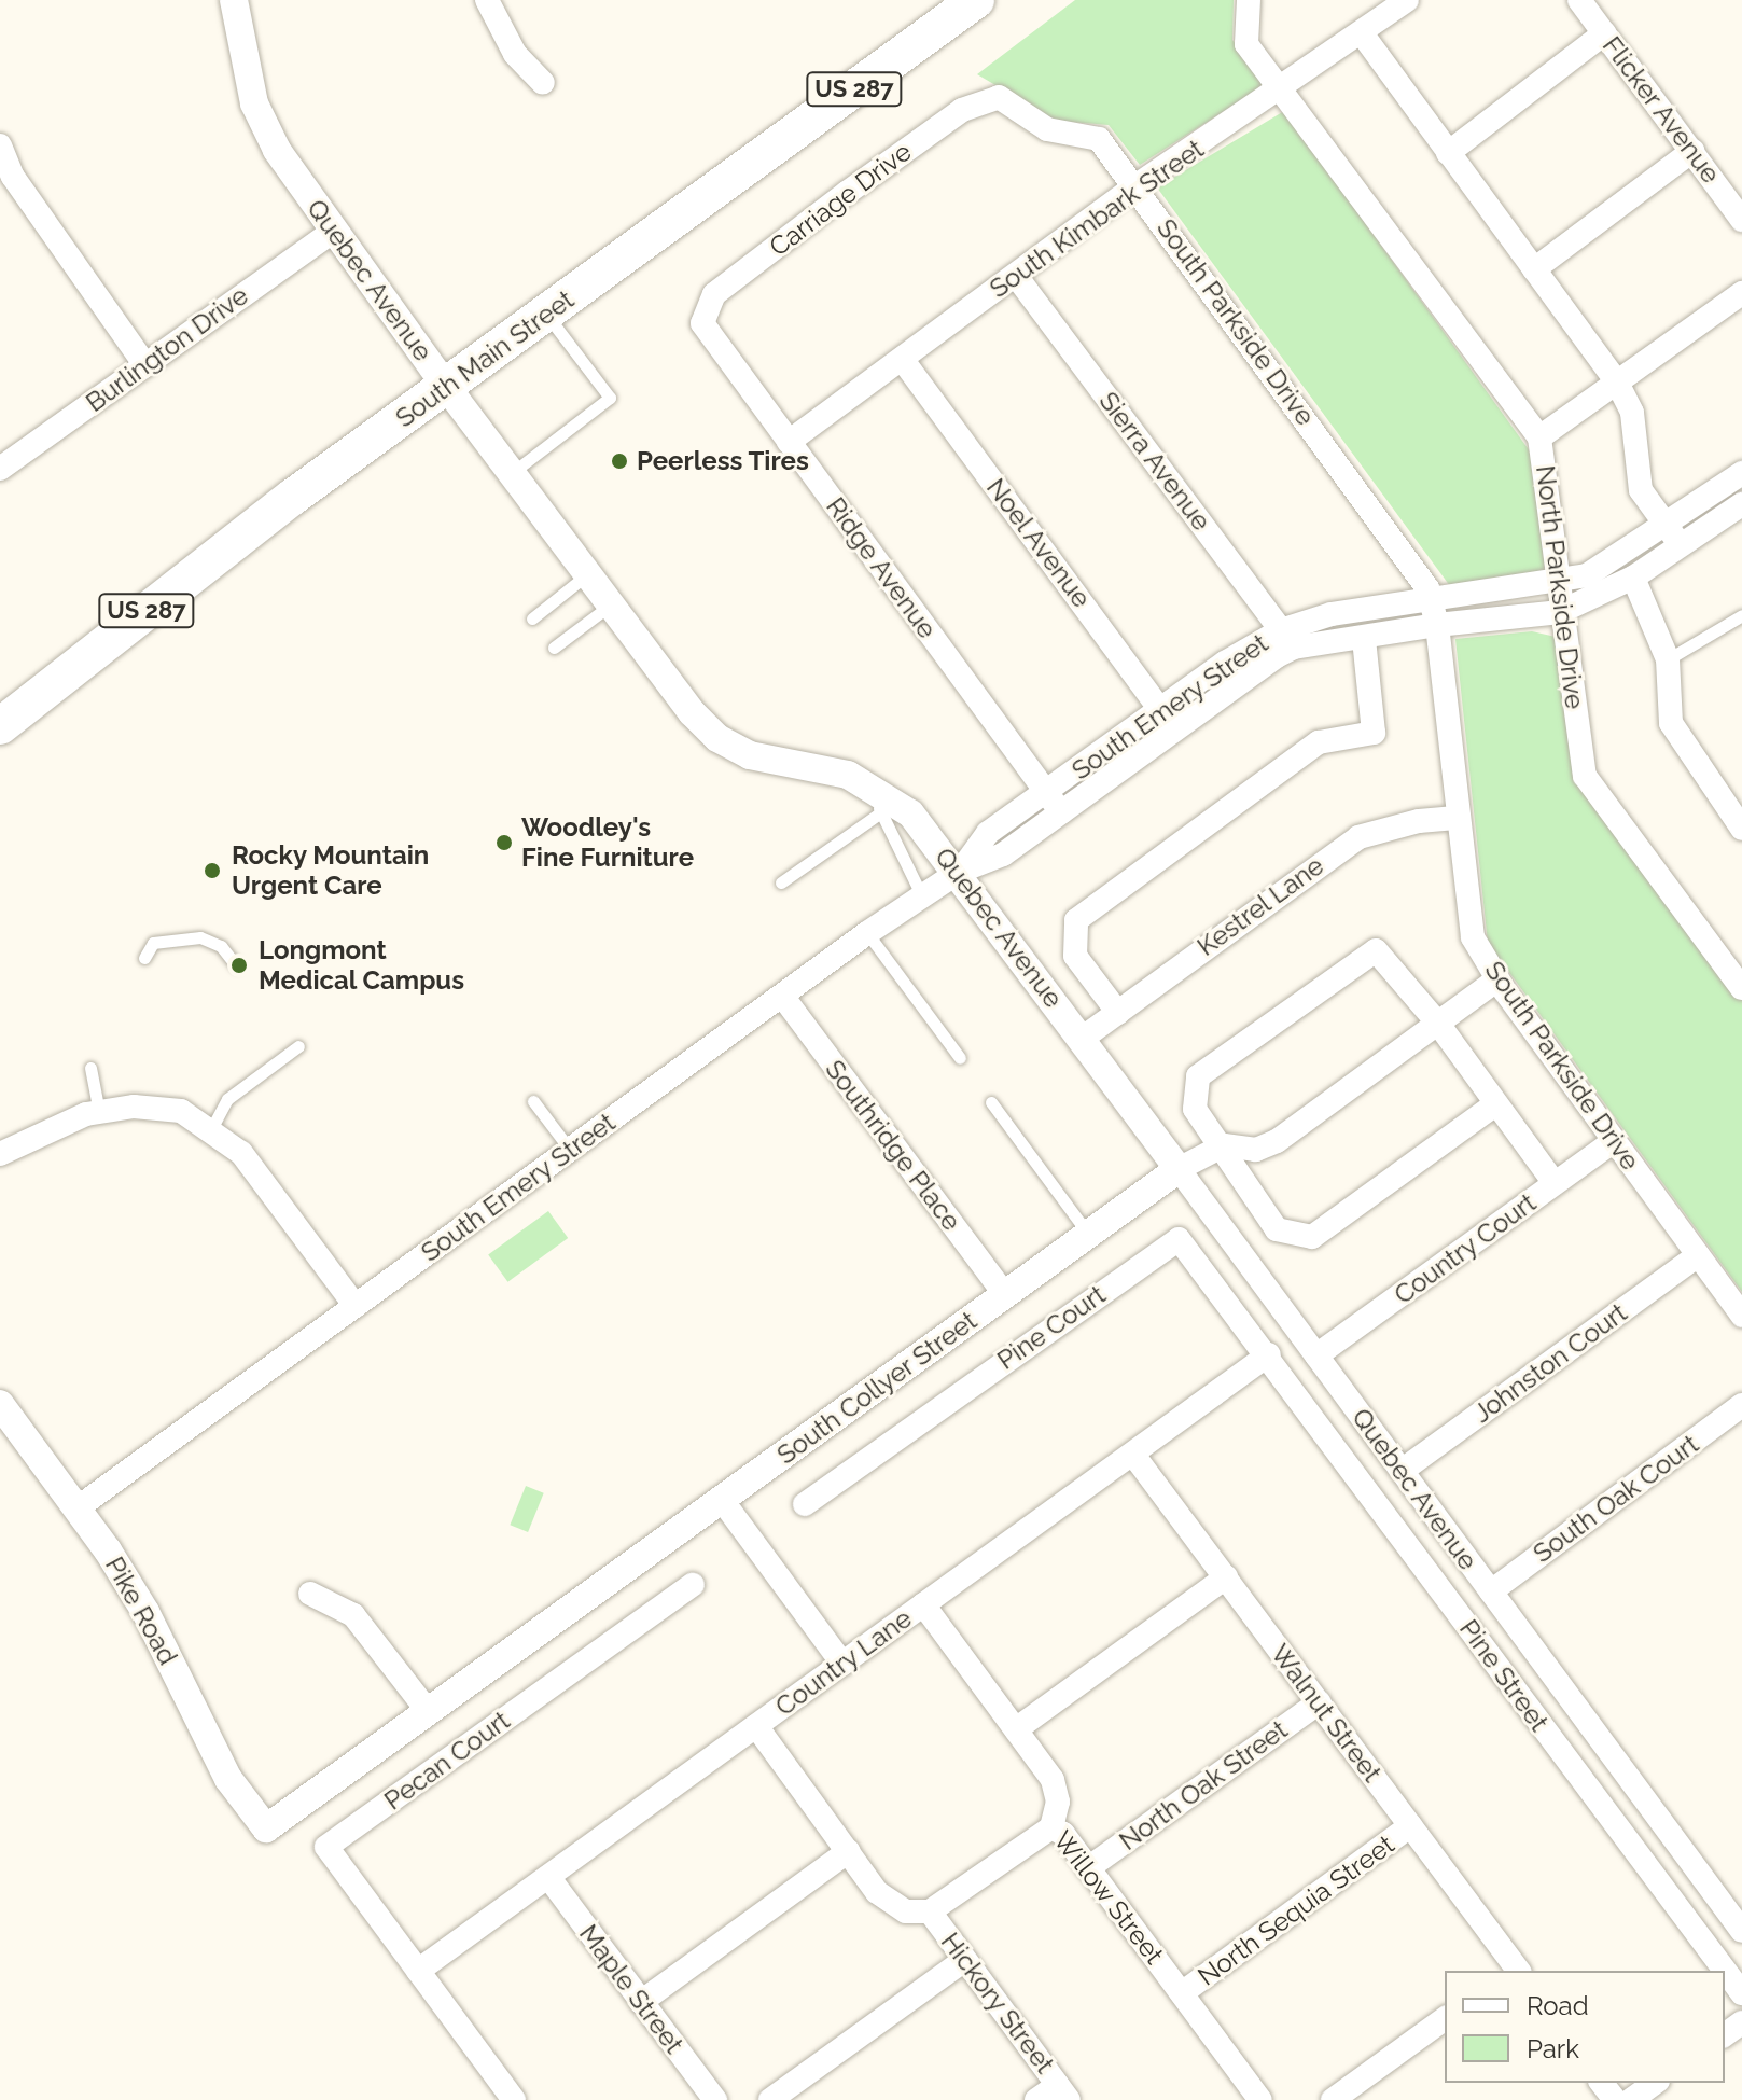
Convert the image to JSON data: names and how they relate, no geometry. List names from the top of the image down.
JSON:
{
  "streets": {
    "main road": ["US 287", "South Main Street"],
    "street": [
      "Flicker Avenue",
      "Carriage Drive",
      "South Kimbark Street",
      "Quebec Avenue",
      "South Parkside Drive",
      "Burlington Drive",
      "Sierra Avenue",
      "Noel Avenue",
      "Ridge Avenue",
      "North Parkside Drive",
      "South Emery Street",
      "Kestrel Lane",
      "Southridge Place",
      "Country Court",
      "Pine Court",
      "Johnston Court",
      "South Collyer Street",
      "South Oak Court",
      "Pike Road",
      "Country Lane",
      "Pine Street",
      "Walnut Street",
      "Pecan Court",
      "North Oak Street",
      "Willow Street",
      "North Sequia Street",
      "Maple Street",
      "Hickory Street"
    ]
  },
  "crossings": [
    ["Carriage Drive", "South Parkside Drive"],
    ["Carriage Drive", "Ridge Avenue"],
    ["South Kimbark Street", "South Parkside Drive"],
    ["South Kimbark Street", "Sierra Avenue"],
    ["South Kimbark Street", "Noel Avenue"],
    ["South Kimbark Street", "Ridge Avenue"],
    ["South Kimbark Street", "North Parkside Drive"],
    ["Quebec Avenue", "Burlington Drive"],
    ["Quebec Avenue", "South Main Street"],
    ["Quebec Avenue", "South Emery Street"],
    ["Quebec Avenue", "Kestrel Lane"],
    ["Quebec Avenue", "Country Court"],
    ["Quebec Avenue", "Johnston Court"],
    ["Quebec Avenue", "South Collyer Street"],
    ["Quebec Avenue", "South Oak Court"],
    ["South Parkside Drive", "South Emery Street"],
    ["South Parkside Drive", "Kestrel Lane"],
    ["South Parkside Drive", "Country Court"],
    ["South Parkside Drive", "Johnston Court"],
    ["South Parkside Drive", "South Collyer Street"],
    ["Sierra Avenue", "South Emery Street"],
    ["Noel Avenue", "South Emery Street"],
    ["Ridge Avenue", "South Emery Street"],
    ["North Parkside Drive", "South Emery Street"],
    ["South Emery Street", "Southridge Place"],
    ["South Emery Street", "Pike Road"],
    ["Southridge Place", "South Collyer Street"],
    ["Pine Court", "Country Lane"],
    ["Pine Court", "Pine Street"],
    ["South Collyer Street", "Pike Road"],
    ["Country Lane", "Pine Street"],
    ["Country Lane", "Walnut Street"],
    ["Country Lane", "Pecan Court"],
    ["Country Lane", "Willow Street"],
    ["Country Lane", "Maple Street"],
    ["Country Lane", "Hickory Street"],
    ["Walnut Street", "North Oak Street"],
    ["Walnut Street", "North Sequia Street"],
    ["North Oak Street", "Willow Street"],
    ["Willow Street", "North Sequia Street"]
  ],
  "places": [
    "Peerless Tires",
    "Woodley's Fine Furniture",
    "Rocky Mountain Urgent Care",
    "Longmont Medical Campus"
  ],
  "legend": ["Road", "Park"]
}
